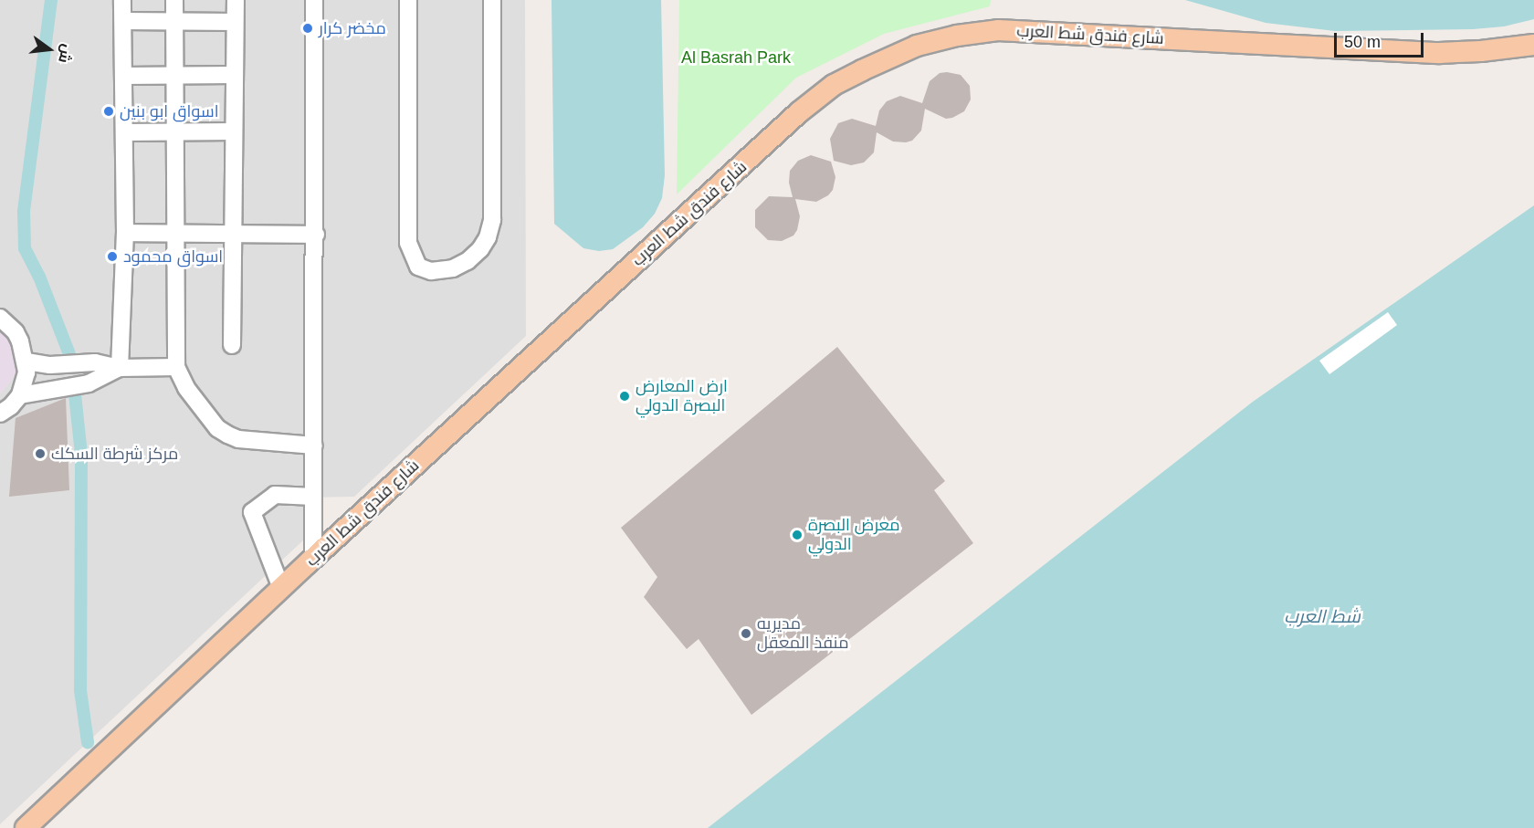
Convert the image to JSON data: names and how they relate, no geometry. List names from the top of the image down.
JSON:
{
  "streets": {
    "main road": ["شارع فندق شط العرب"]
  },
  "water": ["شط العرب"],
  "parks": ["Al Basrah Park"],
  "places": [
    "مخضر كرار",
    "اسواق ابو بنين",
    "اسواق محمود",
    "ارض المعارض البصرة الدولي",
    "مركز شرطة السكك",
    "معرض البصرة الدولي",
    "مديريه منفذ المعقل"
  ],
  "scale_bar": "50 m",
  "north": "right"
}
